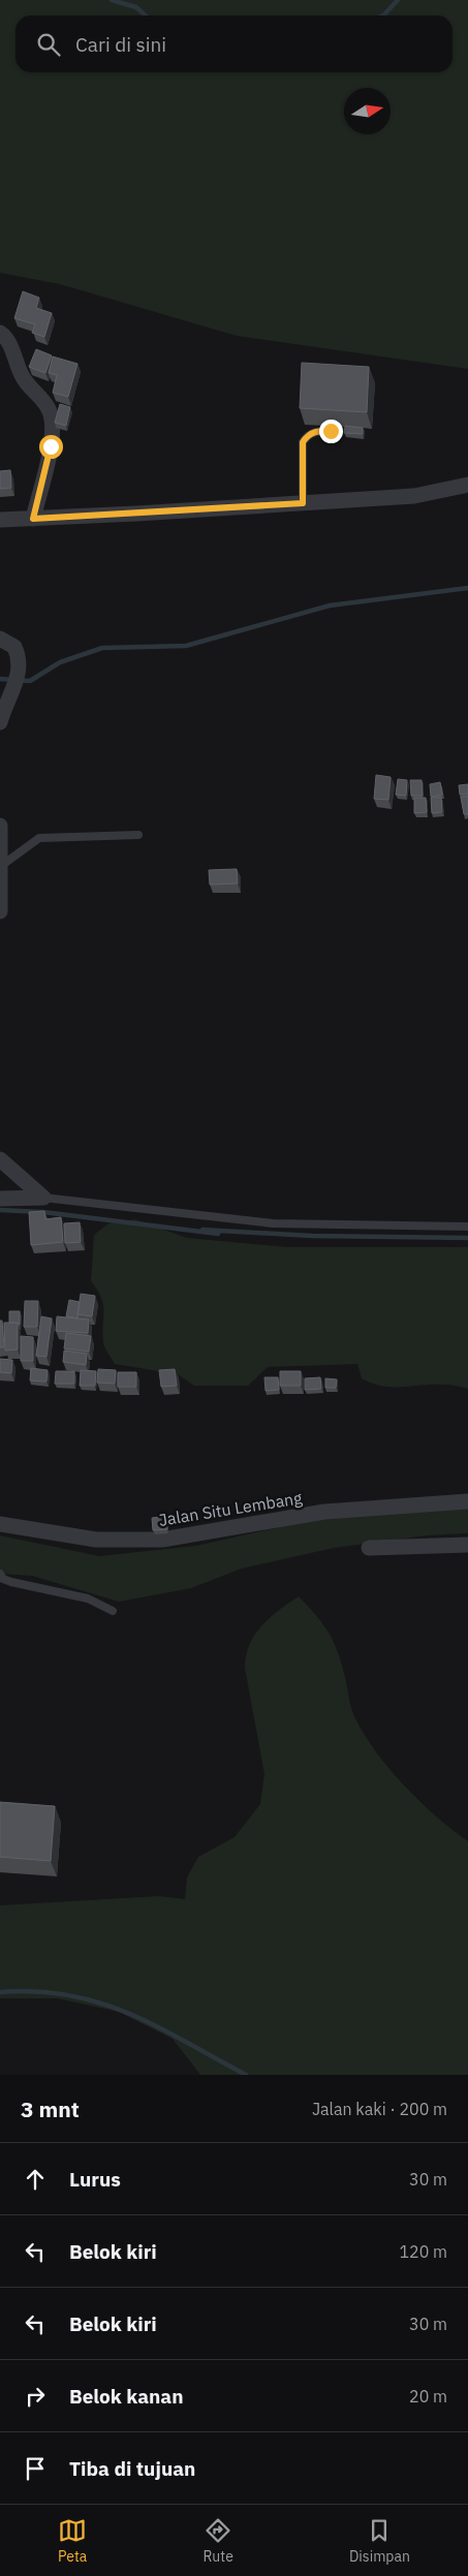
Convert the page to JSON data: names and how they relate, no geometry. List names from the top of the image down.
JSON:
{
  "streets": {
    "street": ["Jalan Situ Lembang"]
  },
  "north": "right",
  "page": {
    "search": "Cari di sini",
    "heading": ["3 mnt", "Jalan kaki · 200 m"],
    "list": [
      ["Lurus", "30 m"],
      ["Belok kiri", "120 m"],
      ["Belok kiri", "30 m"],
      ["Belok kanan", "20 m"],
      "Tiba di tujuan"
    ],
    "nav": ["Peta", "Rute", "Disimpan"]
  }
}
